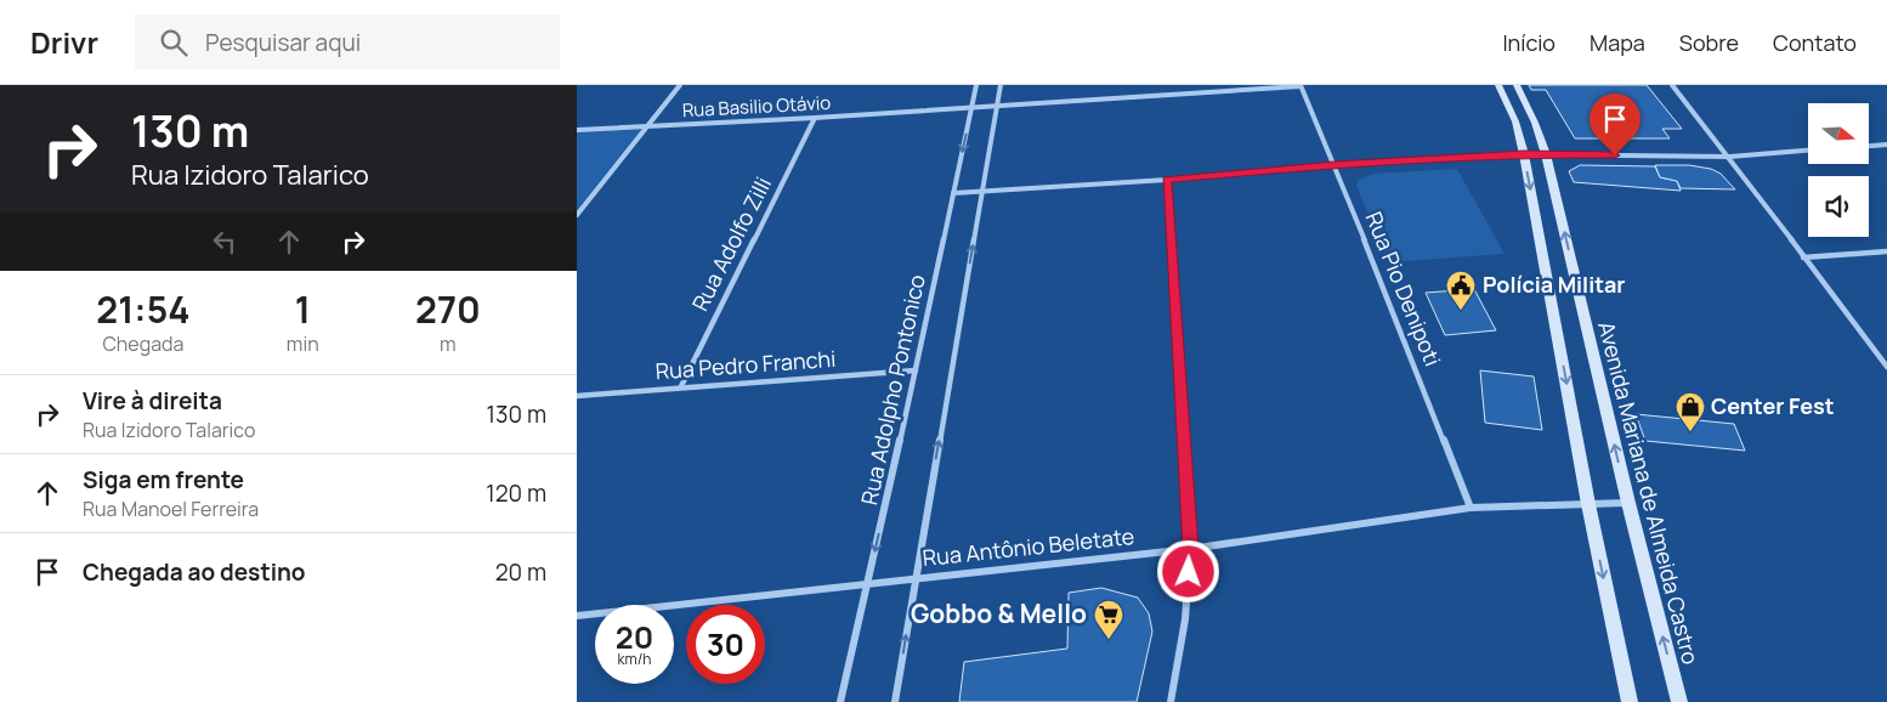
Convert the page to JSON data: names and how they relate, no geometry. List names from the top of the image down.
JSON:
{
  "streets": {
    "main road": ["Avenida Mariana de Almeida Castro"],
    "street": [
      "Rua Basilio Otávio",
      "Rua Adolfo Zilli",
      "Rua Pio Denipoti",
      "Rua Pedro Franchi",
      "Rua Adolpho Pontonico",
      "Rua Antônio Beletate"
    ]
  },
  "crossings": [
    ["Rua Basilio Otávio", "Rua Adolfo Zilli"],
    ["Rua Basilio Otávio", "Rua Pio Denipoti"],
    ["Rua Basilio Otávio", "Rua Adolpho Pontonico"],
    ["Rua Adolfo Zilli", "Rua Pedro Franchi"],
    ["Rua Pio Denipoti", "Rua Antônio Beletate"],
    ["Rua Pedro Franchi", "Rua Adolpho Pontonico"],
    ["Rua Adolpho Pontonico", "Rua Antônio Beletate"],
    ["Avenida Mariana de Almeida Castro", "Rua Antônio Beletate"]
  ],
  "places": {
    "public building": ["Polícia Militar"],
    "shop": ["Center Fest"],
    "supermarket": ["Gobbo & Mello"]
  },
  "north": "right",
  "page": {
    "header": "Drivr",
    "search": "Pesquisar aqui",
    "nav": [
      "Início",
      "Mapa",
      "Sobre",
      "Contato"
    ],
    "turn": ["130 m", "Rua Izidoro Talarico"],
    "eta": [
      "21:54",
      "Chegada",
      "1",
      "min",
      "270",
      "m"
    ],
    "list": [
      {
        "name": "Vire à direita",
        "note": "Rua Izidoro Talarico",
        "value": "130 m"
      },
      {
        "name": "Siga em frente",
        "note": "Rua Manoel Ferreira",
        "value": "120 m"
      },
      {
        "name": "Chegada ao destino",
        "value": "20 m"
      }
    ],
    "speed": "20 km/h",
    "limit": "30"
  }
}
